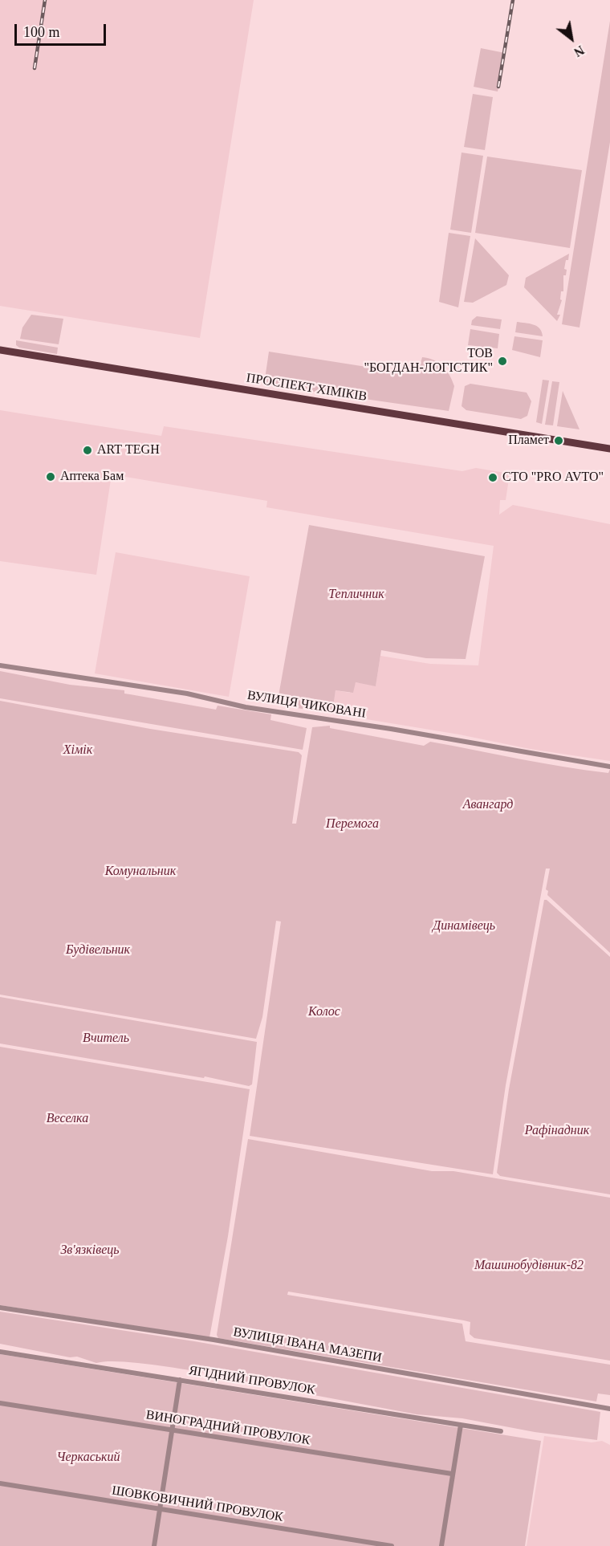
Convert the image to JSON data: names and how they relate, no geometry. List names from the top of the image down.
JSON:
{
  "streets": {
    "main road": ["ПРОСПЕКТ ХІМІКІВ"],
    "street": [
      "ВУЛИЦЯ ЧИКОВАНІ",
      "ВУЛИЦЯ ІВАНА МАЗЕПИ",
      "ЯГІДНИЙ ПРОВУЛОК",
      "ВИНОГРАДНИЙ ПРОВУЛОК",
      "ШОВКОВИЧНИЙ ПРОВУЛОК"
    ]
  },
  "parks": [
    "Тепличник",
    "Хімік",
    "Авангард",
    "Перемога",
    "Комунальник",
    "Динамівець",
    "Будівельник",
    "Колос",
    "Вчитель",
    "Веселка",
    "Рафінадник",
    "Зв'язківець",
    "Машинобудівник-82",
    "Черкаський"
  ],
  "places": [
    "ТОВ \"БОГДАН-ЛОГІСТИК\"",
    "Пламет",
    "ART TEGH",
    "Аптека Бам",
    "СТО \"PRO AVTO\""
  ],
  "scale_bar": "100 m",
  "north": "bottom right"
}
